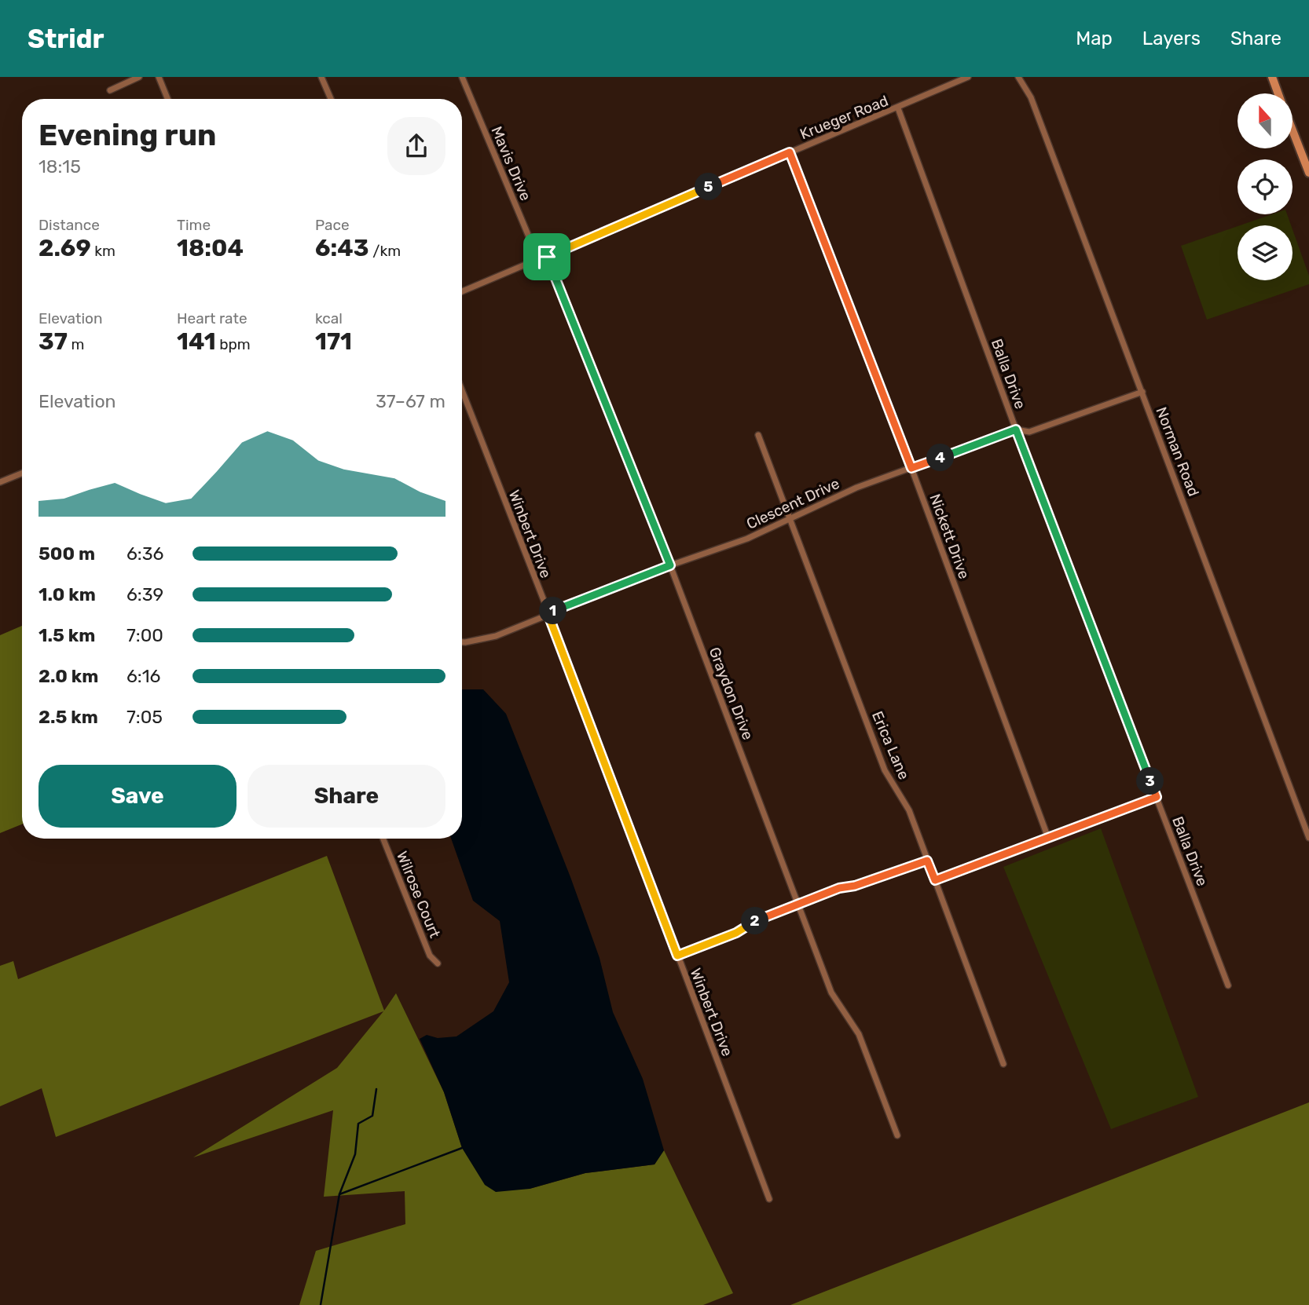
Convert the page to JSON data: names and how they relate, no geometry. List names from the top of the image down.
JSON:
{
  "streets": {
    "street": [
      "Krueger Road",
      "Mavis Drive",
      "Balla Drive",
      "Norman Road",
      "Clescent Drive",
      "Winbert Drive",
      "Nickett Drive",
      "Graydon Drive",
      "Erica Lane",
      "Wilrose Court"
    ]
  },
  "crossings": [
    ["Krueger Road", "Mavis Drive"],
    ["Krueger Road", "Balla Drive"],
    ["Krueger Road", "Nickett Drive"],
    ["Krueger Road", "Graydon Drive"],
    ["Balla Drive", "Clescent Drive"],
    ["Norman Road", "Clescent Drive"],
    ["Clescent Drive", "Winbert Drive"],
    ["Clescent Drive", "Nickett Drive"],
    ["Clescent Drive", "Graydon Drive"],
    ["Clescent Drive", "Erica Lane"]
  ],
  "north": "top",
  "page": {
    "header": "Stridr",
    "nav": ["Map", "Layers", "Share"],
    "heading": ["Evening run", "18:15"],
    "pins": [
      "5",
      "4",
      "1",
      "3",
      "2"
    ],
    "stats": [
      ["Distance", "2.69 km"],
      ["Time", "18:04"],
      ["Pace", "6:43 /km"],
      ["Elevation", "37 m"],
      ["Heart rate", "141 bpm"],
      ["kcal", "171"]
    ],
    "chart": ["Elevation", "37–67 m"],
    "list": [
      {
        "name": "500 m",
        "note": "6:36"
      },
      {
        "name": "1.0 km",
        "note": "6:39"
      },
      {
        "name": "1.5 km",
        "note": "7:00"
      },
      {
        "name": "2.0 km",
        "note": "6:16"
      },
      {
        "name": "2.5 km",
        "note": "7:05"
      }
    ],
    "buttons": ["Save", "Share"]
  }
}
